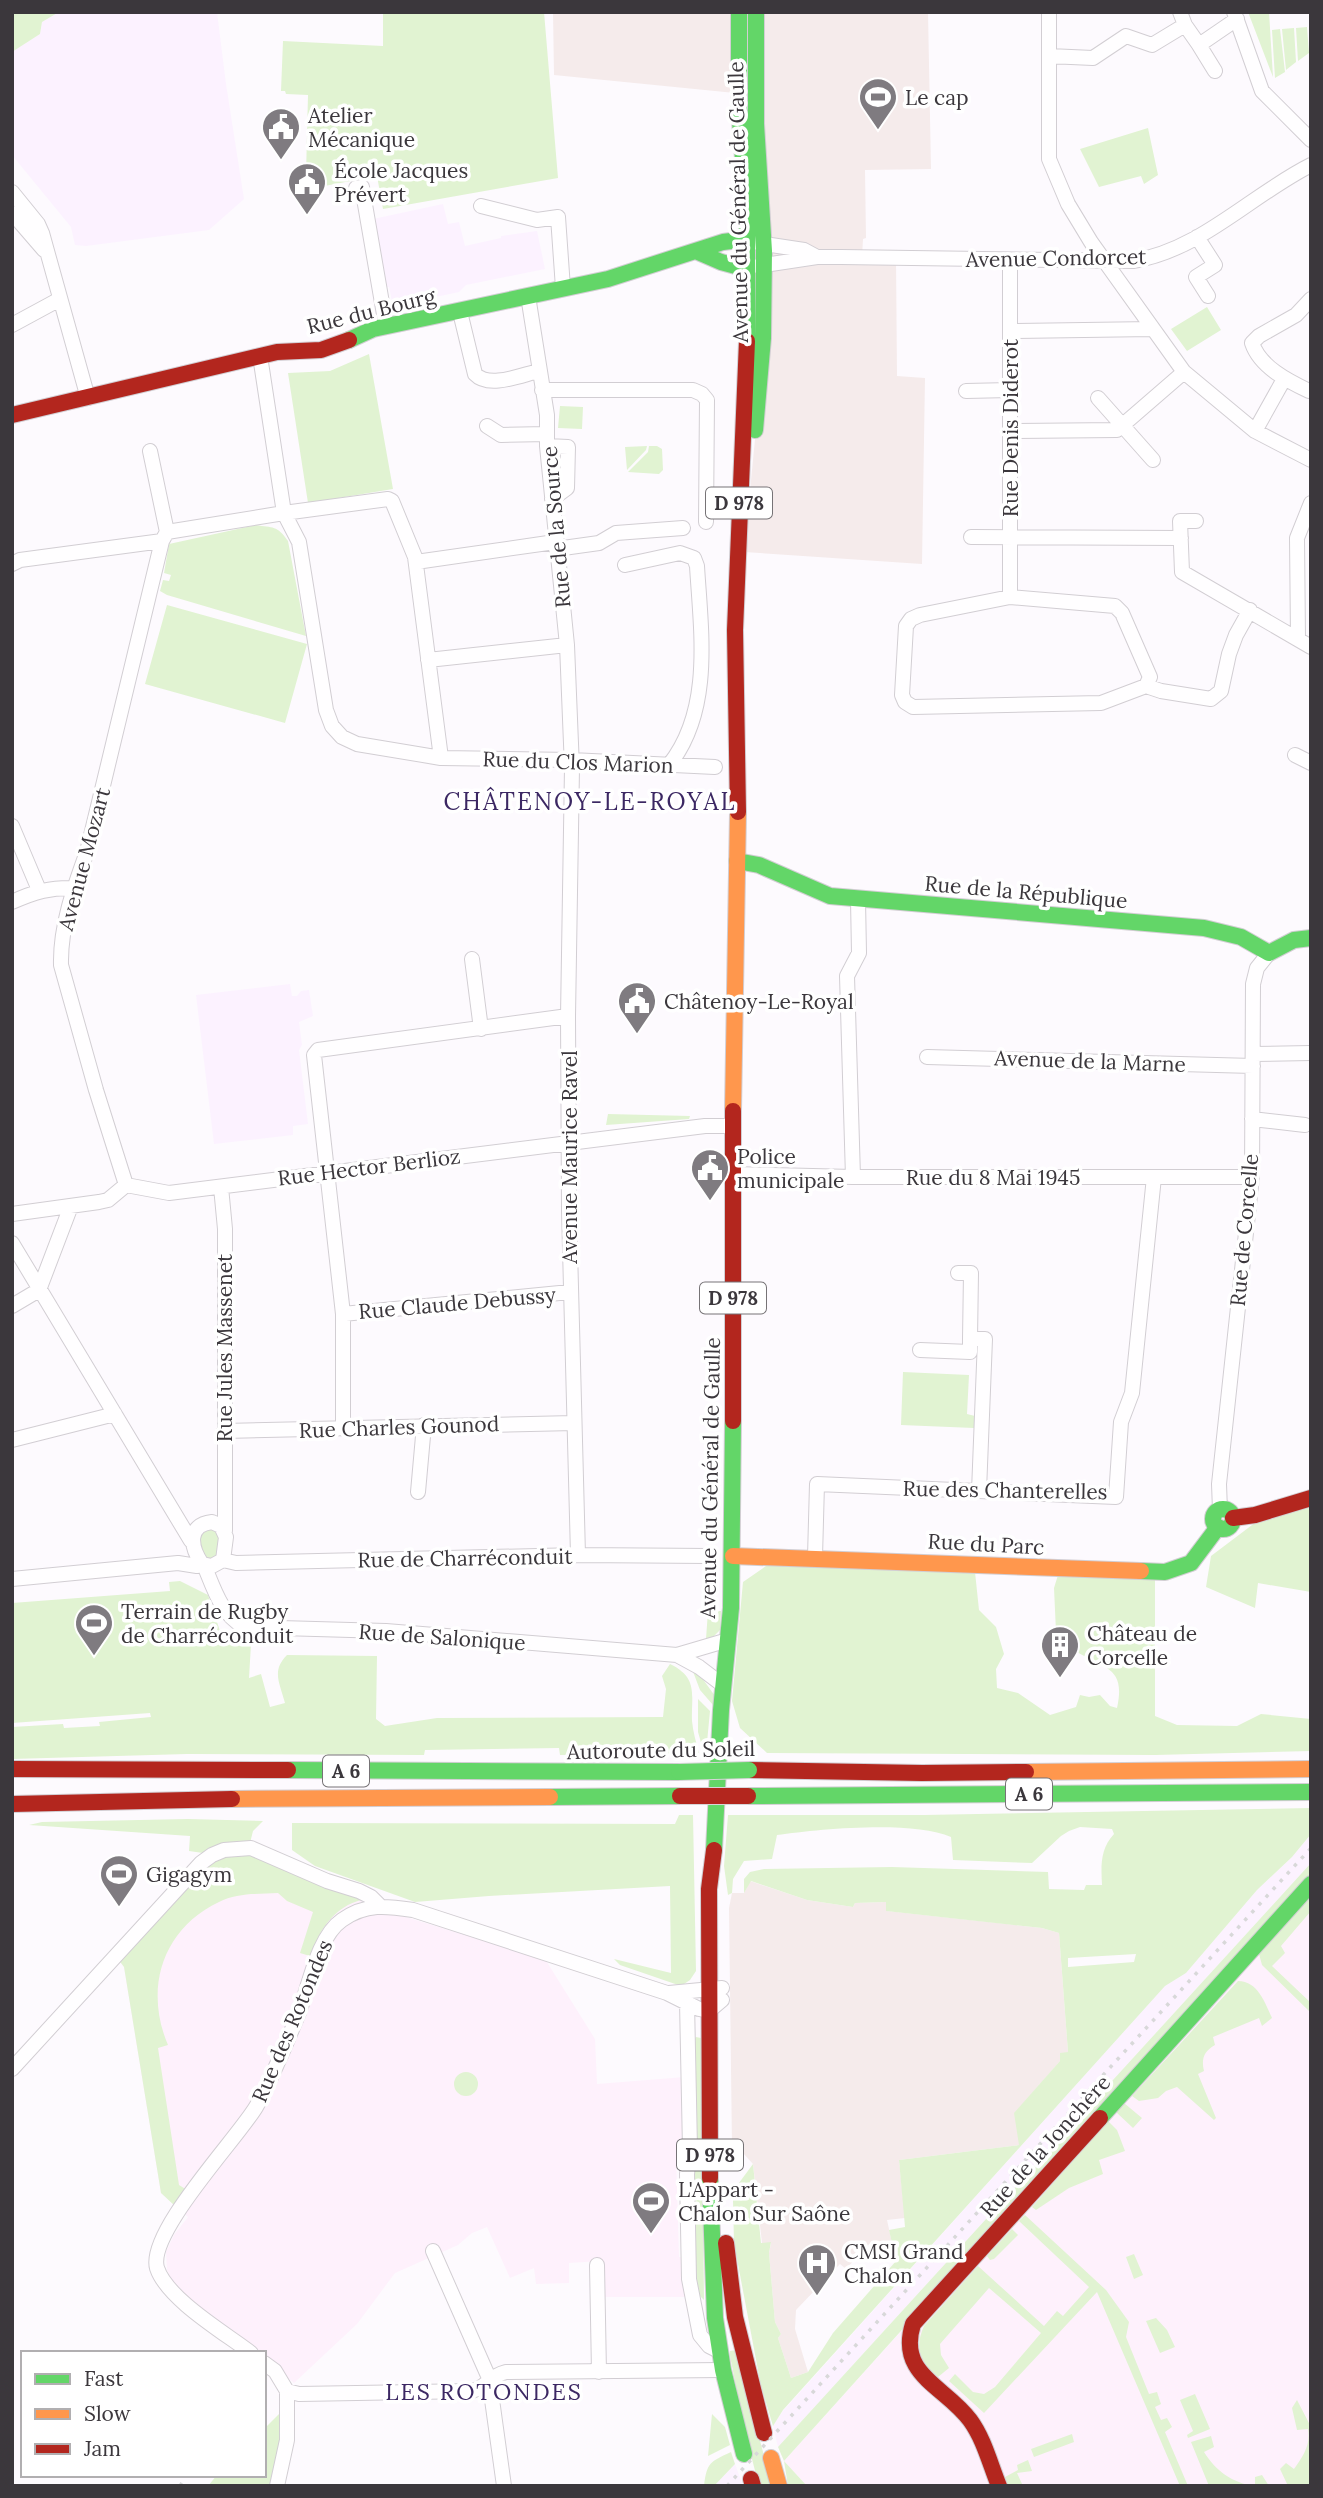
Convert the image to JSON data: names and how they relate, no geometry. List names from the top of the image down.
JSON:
{
  "streets": {
    "main road": [
      "Avenue du Général de Gaulle",
      "Rue du Bourg",
      "D 978",
      "Rue de la République",
      "Rue du Parc",
      "Autoroute du Soleil",
      "A 6",
      "Rue de la Jonchère"
    ],
    "street": [
      "Avenue Condorcet",
      "Rue Denis Diderot",
      "Rue de la Source",
      "Rue du Clos Marion",
      "Avenue Mozart",
      "Avenue de la Marne",
      "Avenue Maurice Ravel",
      "Rue Hector Berlioz",
      "Rue du 8 Mai 1945",
      "Rue de Corcelle",
      "Rue Claude Debussy",
      "Rue Jules Massenet",
      "Rue Charles Gounod",
      "Rue des Chanterelles",
      "Rue de Charréconduit",
      "Rue de Salonique",
      "Rue des Rotondes"
    ]
  },
  "crossings": [
    ["Avenue du Général de Gaulle", "Avenue Condorcet"],
    ["Avenue du Général de Gaulle", "Rue du Bourg"],
    ["Avenue du Général de Gaulle", "D 978"],
    ["Avenue du Général de Gaulle", "Rue de la République"],
    ["Avenue du Général de Gaulle", "Rue Hector Berlioz"],
    ["Avenue du Général de Gaulle", "Rue du 8 Mai 1945"],
    ["Avenue du Général de Gaulle", "Rue du Parc"],
    ["Avenue du Général de Gaulle", "Rue de Salonique"],
    ["Avenue du Général de Gaulle", "Rue des Rotondes"],
    ["Avenue Condorcet", "Rue du Bourg"],
    ["Avenue Condorcet", "Rue Denis Diderot"],
    ["Rue du Bourg", "Rue de la Source"],
    ["Rue du Bourg", "Rue du Clos Marion"],
    ["D 978", "Rue des Rotondes"],
    ["Rue de la Source", "Rue du Clos Marion"],
    ["Rue de la Source", "Avenue Maurice Ravel"],
    ["Rue du Clos Marion", "Avenue Maurice Ravel"],
    ["Avenue Mozart", "Rue Hector Berlioz"],
    ["Rue de la République", "Rue de Corcelle"],
    ["Avenue de la Marne", "Rue de Corcelle"],
    ["Avenue Maurice Ravel", "Rue Hector Berlioz"],
    ["Avenue Maurice Ravel", "Rue Claude Debussy"],
    ["Avenue Maurice Ravel", "Rue Charles Gounod"],
    ["Avenue Maurice Ravel", "Rue de Charréconduit"],
    ["Rue Hector Berlioz", "Rue Jules Massenet"],
    ["Rue du 8 Mai 1945", "Rue de Corcelle"],
    ["Rue du 8 Mai 1945", "Rue des Chanterelles"],
    ["Rue de Corcelle", "Rue du Parc"],
    ["Rue Jules Massenet", "Rue Charles Gounod"],
    ["Rue Jules Massenet", "Rue de Charréconduit"],
    ["Rue Jules Massenet", "Rue de Salonique"],
    ["Rue des Chanterelles", "Rue du Parc"],
    ["Rue de Charréconduit", "Rue de Salonique"]
  ],
  "districts": ["CHÂTENOY-LE-ROYAL", "LES ROTONDES"],
  "places": {
    "sports": [
      "Le cap",
      "Terrain de Rugby de Charréconduit",
      "Gigagym",
      "L'Appart - Chalon Sur Saône"
    ],
    "public building": [
      "Atelier Mécanique",
      "École Jacques Prévert",
      "Châtenoy-Le-Royal",
      "Police municipale"
    ],
    "building": ["Château de Corcelle"],
    "hospital": ["CMSI Grand Chalon"]
  },
  "legend": ["Fast", "Slow", "Jam"]
}
